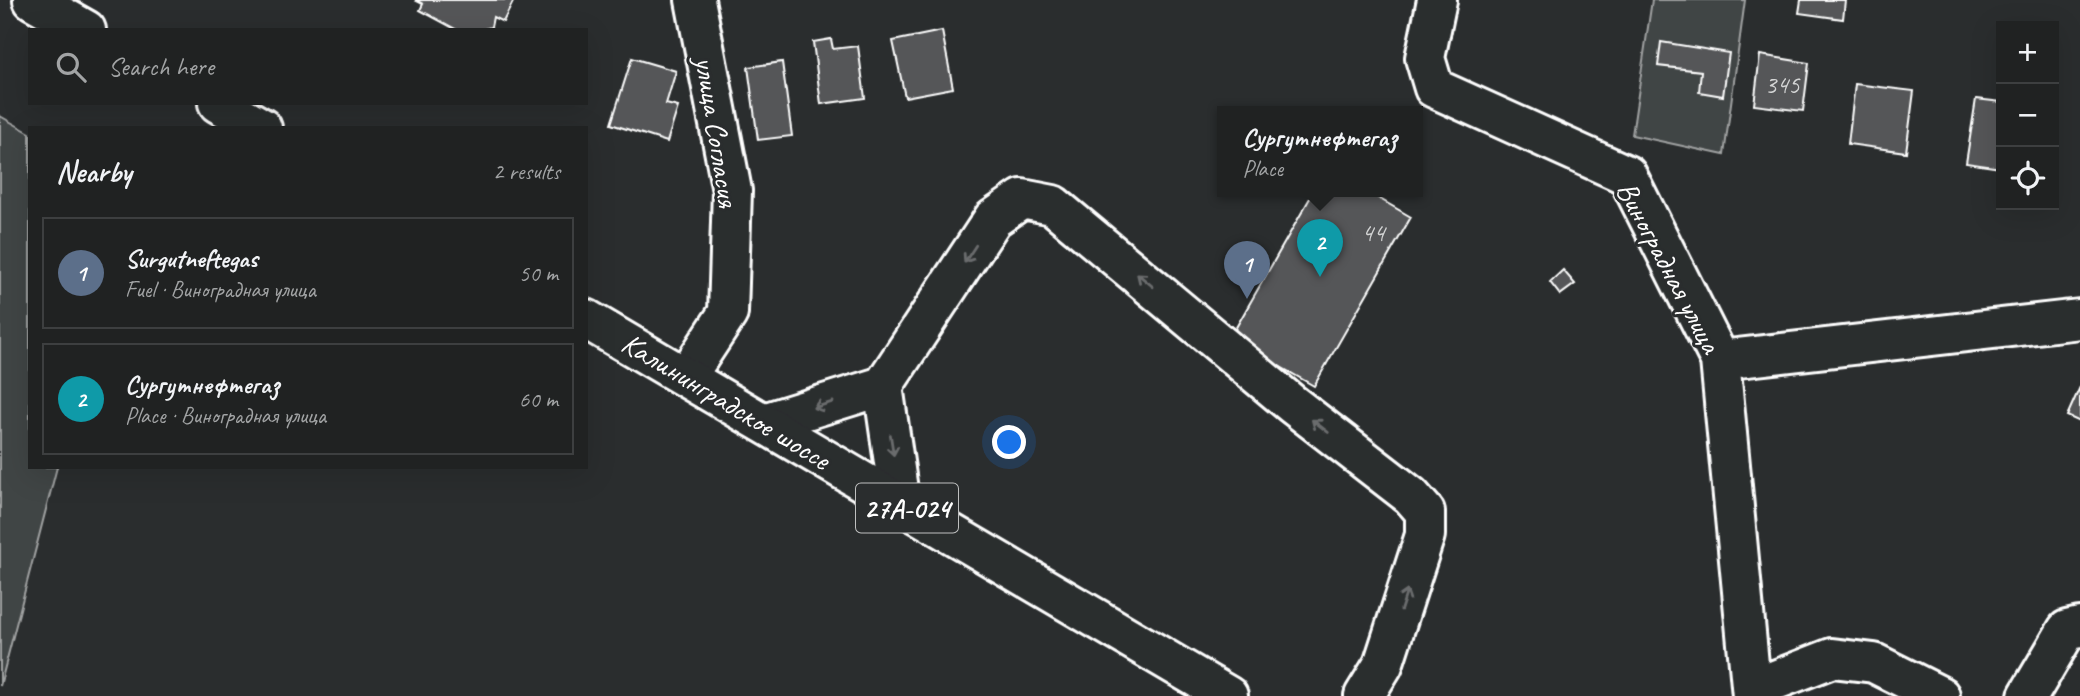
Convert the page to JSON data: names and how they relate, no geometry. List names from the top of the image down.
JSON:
{
  "streets": {
    "street": [
      "улица Согласия",
      "Виноградная улица",
      "Калининградское шоссе",
      "27А-024"
    ]
  },
  "crossings": [
    ["улица Согласия", "Калининградское шоссе"]
  ],
  "house_numbers": ["345", "44"],
  "page": {
    "map_buttons": ["+", "−"],
    "search": "Search here",
    "popup": ["Сургутнефтегаз", "Place"],
    "heading": ["Nearby", "2 results"],
    "list": [
      {
        "mark": "1",
        "name": "Surgutneftegas",
        "note": "Fuel · Виноградная улица",
        "value": "50 m"
      },
      {
        "mark": "2",
        "name": "Сургутнефтегаз",
        "note": "Place · Виноградная улица",
        "value": "60 m"
      }
    ],
    "pins": ["2", "1"]
  }
}
